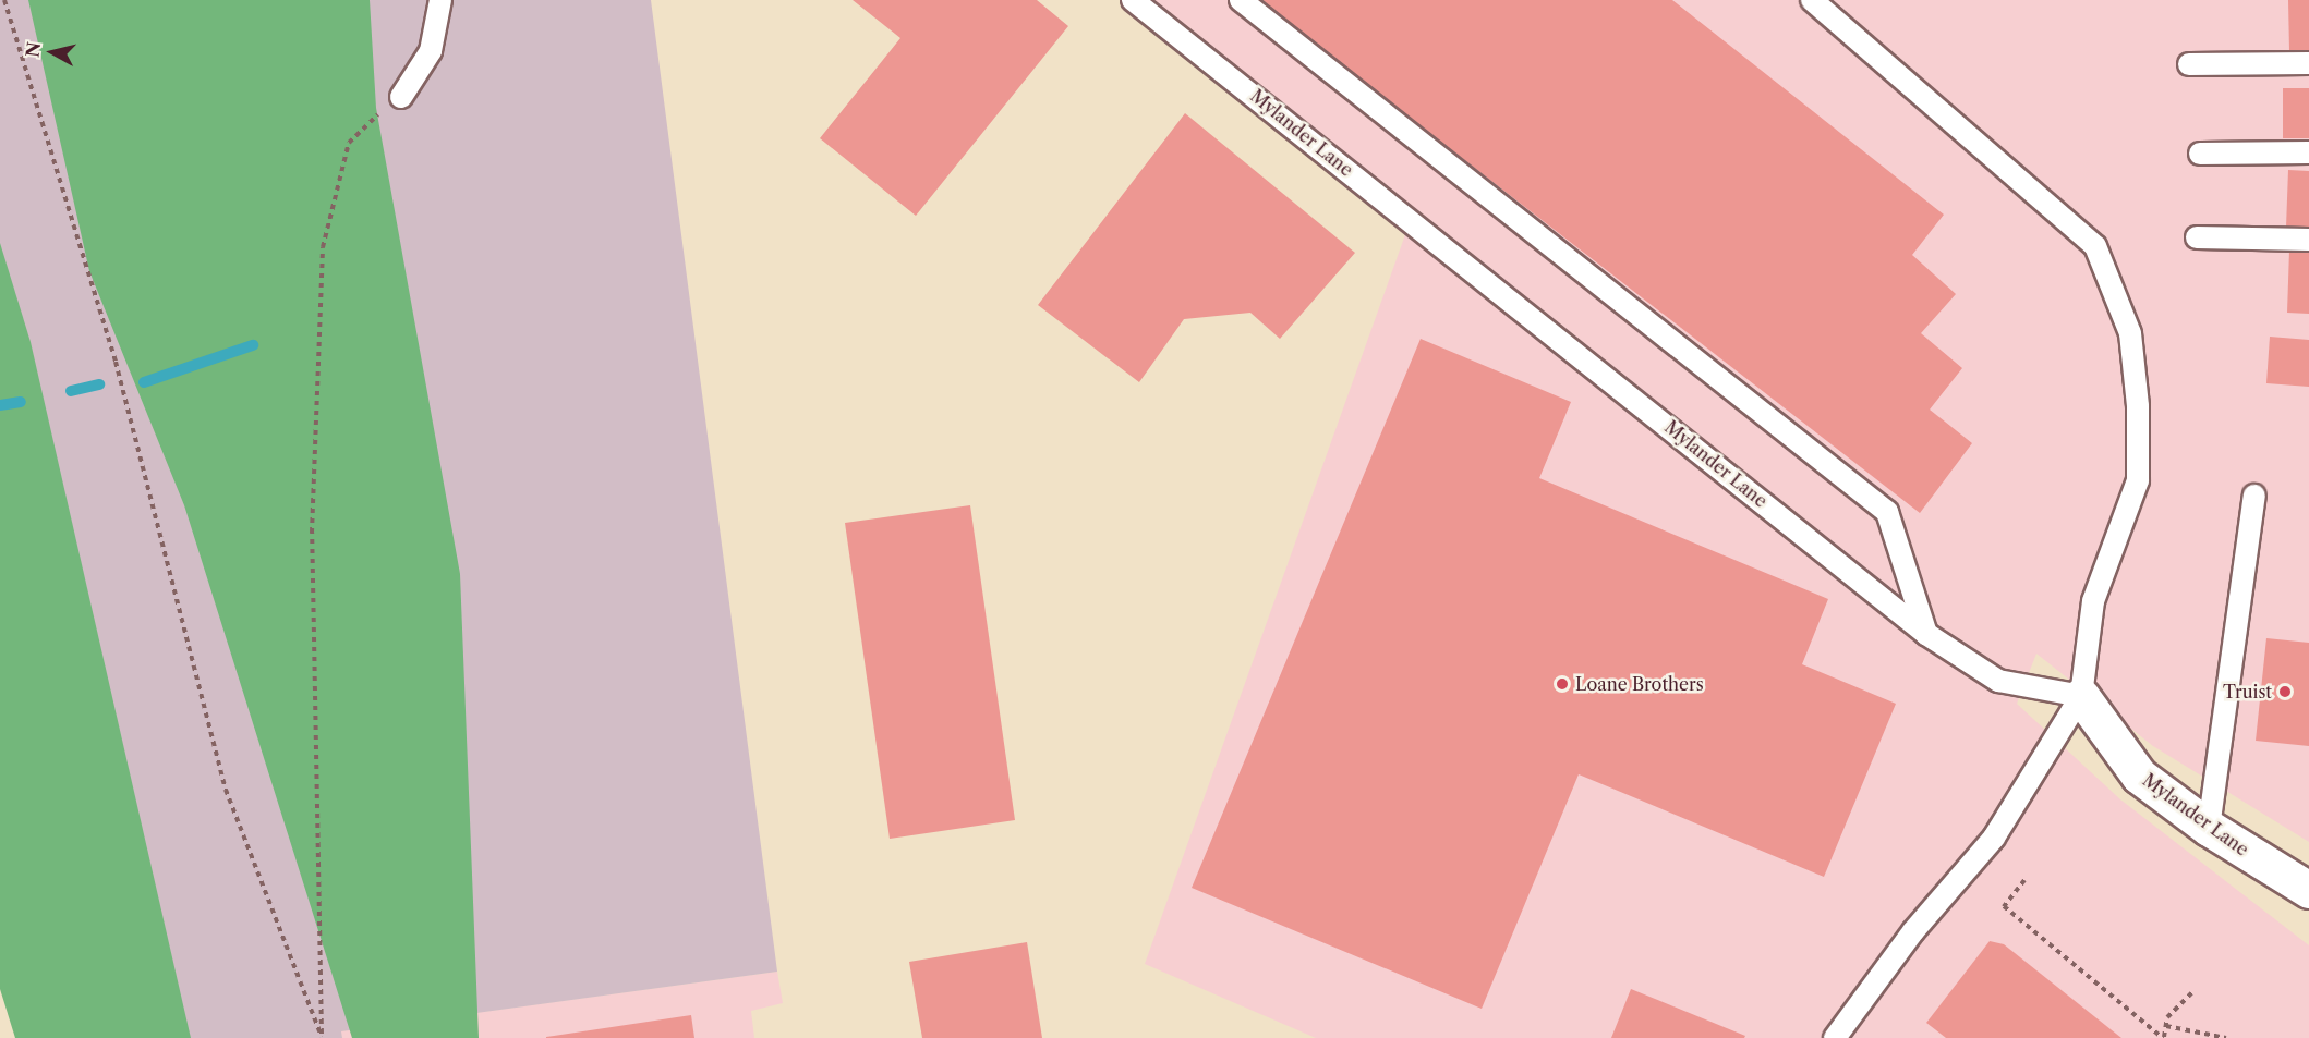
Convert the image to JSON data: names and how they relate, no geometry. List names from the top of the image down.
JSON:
{
  "streets": {
    "street": ["Mylander Lane"]
  },
  "places": ["Loane Brothers", "Truist"],
  "north": "left"
}
